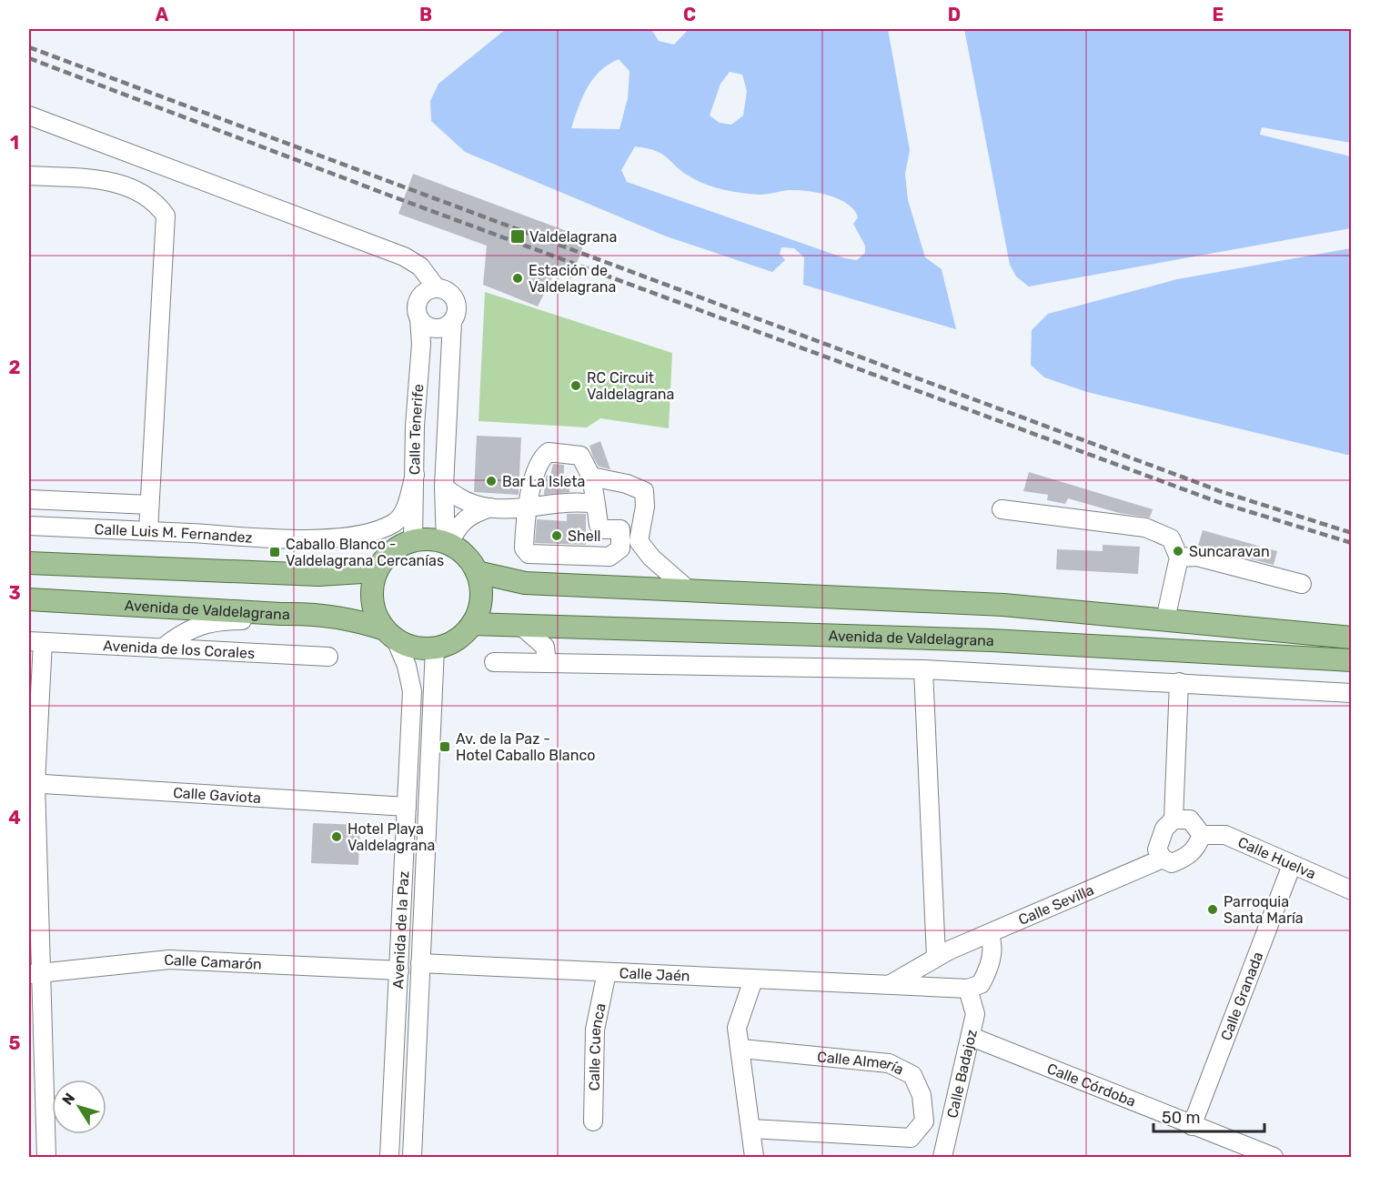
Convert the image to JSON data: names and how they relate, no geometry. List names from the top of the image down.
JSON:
{
  "streets": {
    "main road": ["Avenida de Valdelagrana"],
    "street": [
      "Calle Tenerife",
      "Calle Luis M. Fernandez",
      "Avenida de los Corales",
      "Calle Gaviota",
      "Calle Huelva",
      "Calle Sevilla",
      "Avenida de la Paz",
      "Calle Camarón",
      "Calle Jaén",
      "Calle Granada",
      "Calle Cuenca",
      "Calle Almería",
      "Calle Badajoz",
      "Calle Córdoba"
    ]
  },
  "crossings": [
    ["Calle Tenerife", "Calle Luis M. Fernandez"],
    ["Calle Tenerife", "Avenida de Valdelagrana"],
    ["Calle Tenerife", "Avenida de la Paz"],
    ["Avenida de Valdelagrana", "Avenida de la Paz"],
    ["Calle Gaviota", "Avenida de la Paz"],
    ["Calle Huelva", "Calle Sevilla"],
    ["Calle Huelva", "Calle Granada"],
    ["Avenida de la Paz", "Calle Camarón"],
    ["Avenida de la Paz", "Calle Jaén"],
    ["Calle Jaén", "Calle Cuenca"],
    ["Calle Jaén", "Calle Badajoz"],
    ["Calle Granada", "Calle Córdoba"],
    ["Calle Badajoz", "Calle Córdoba"]
  ],
  "places": {
    "transit": ["Valdelagrana", "Caballo Blanco - Valdelagrana Cercanías", "Av. de la Paz - Hotel Caballo Blanco"],
    "other": [
      "Estación de Valdelagrana",
      "RC Circuit Valdelagrana",
      "Bar La Isleta",
      "Shell",
      "Suncaravan",
      "Hotel Playa Valdelagrana",
      "Parroquia Santa María"
    ]
  },
  "scale_bar": "50 m",
  "north": "top left",
  "grid": {
    "columns": [
      "A",
      "B",
      "C",
      "D",
      "E"
    ],
    "rows": [
      "1",
      "2",
      "3",
      "4",
      "5"
    ]
  }
}
